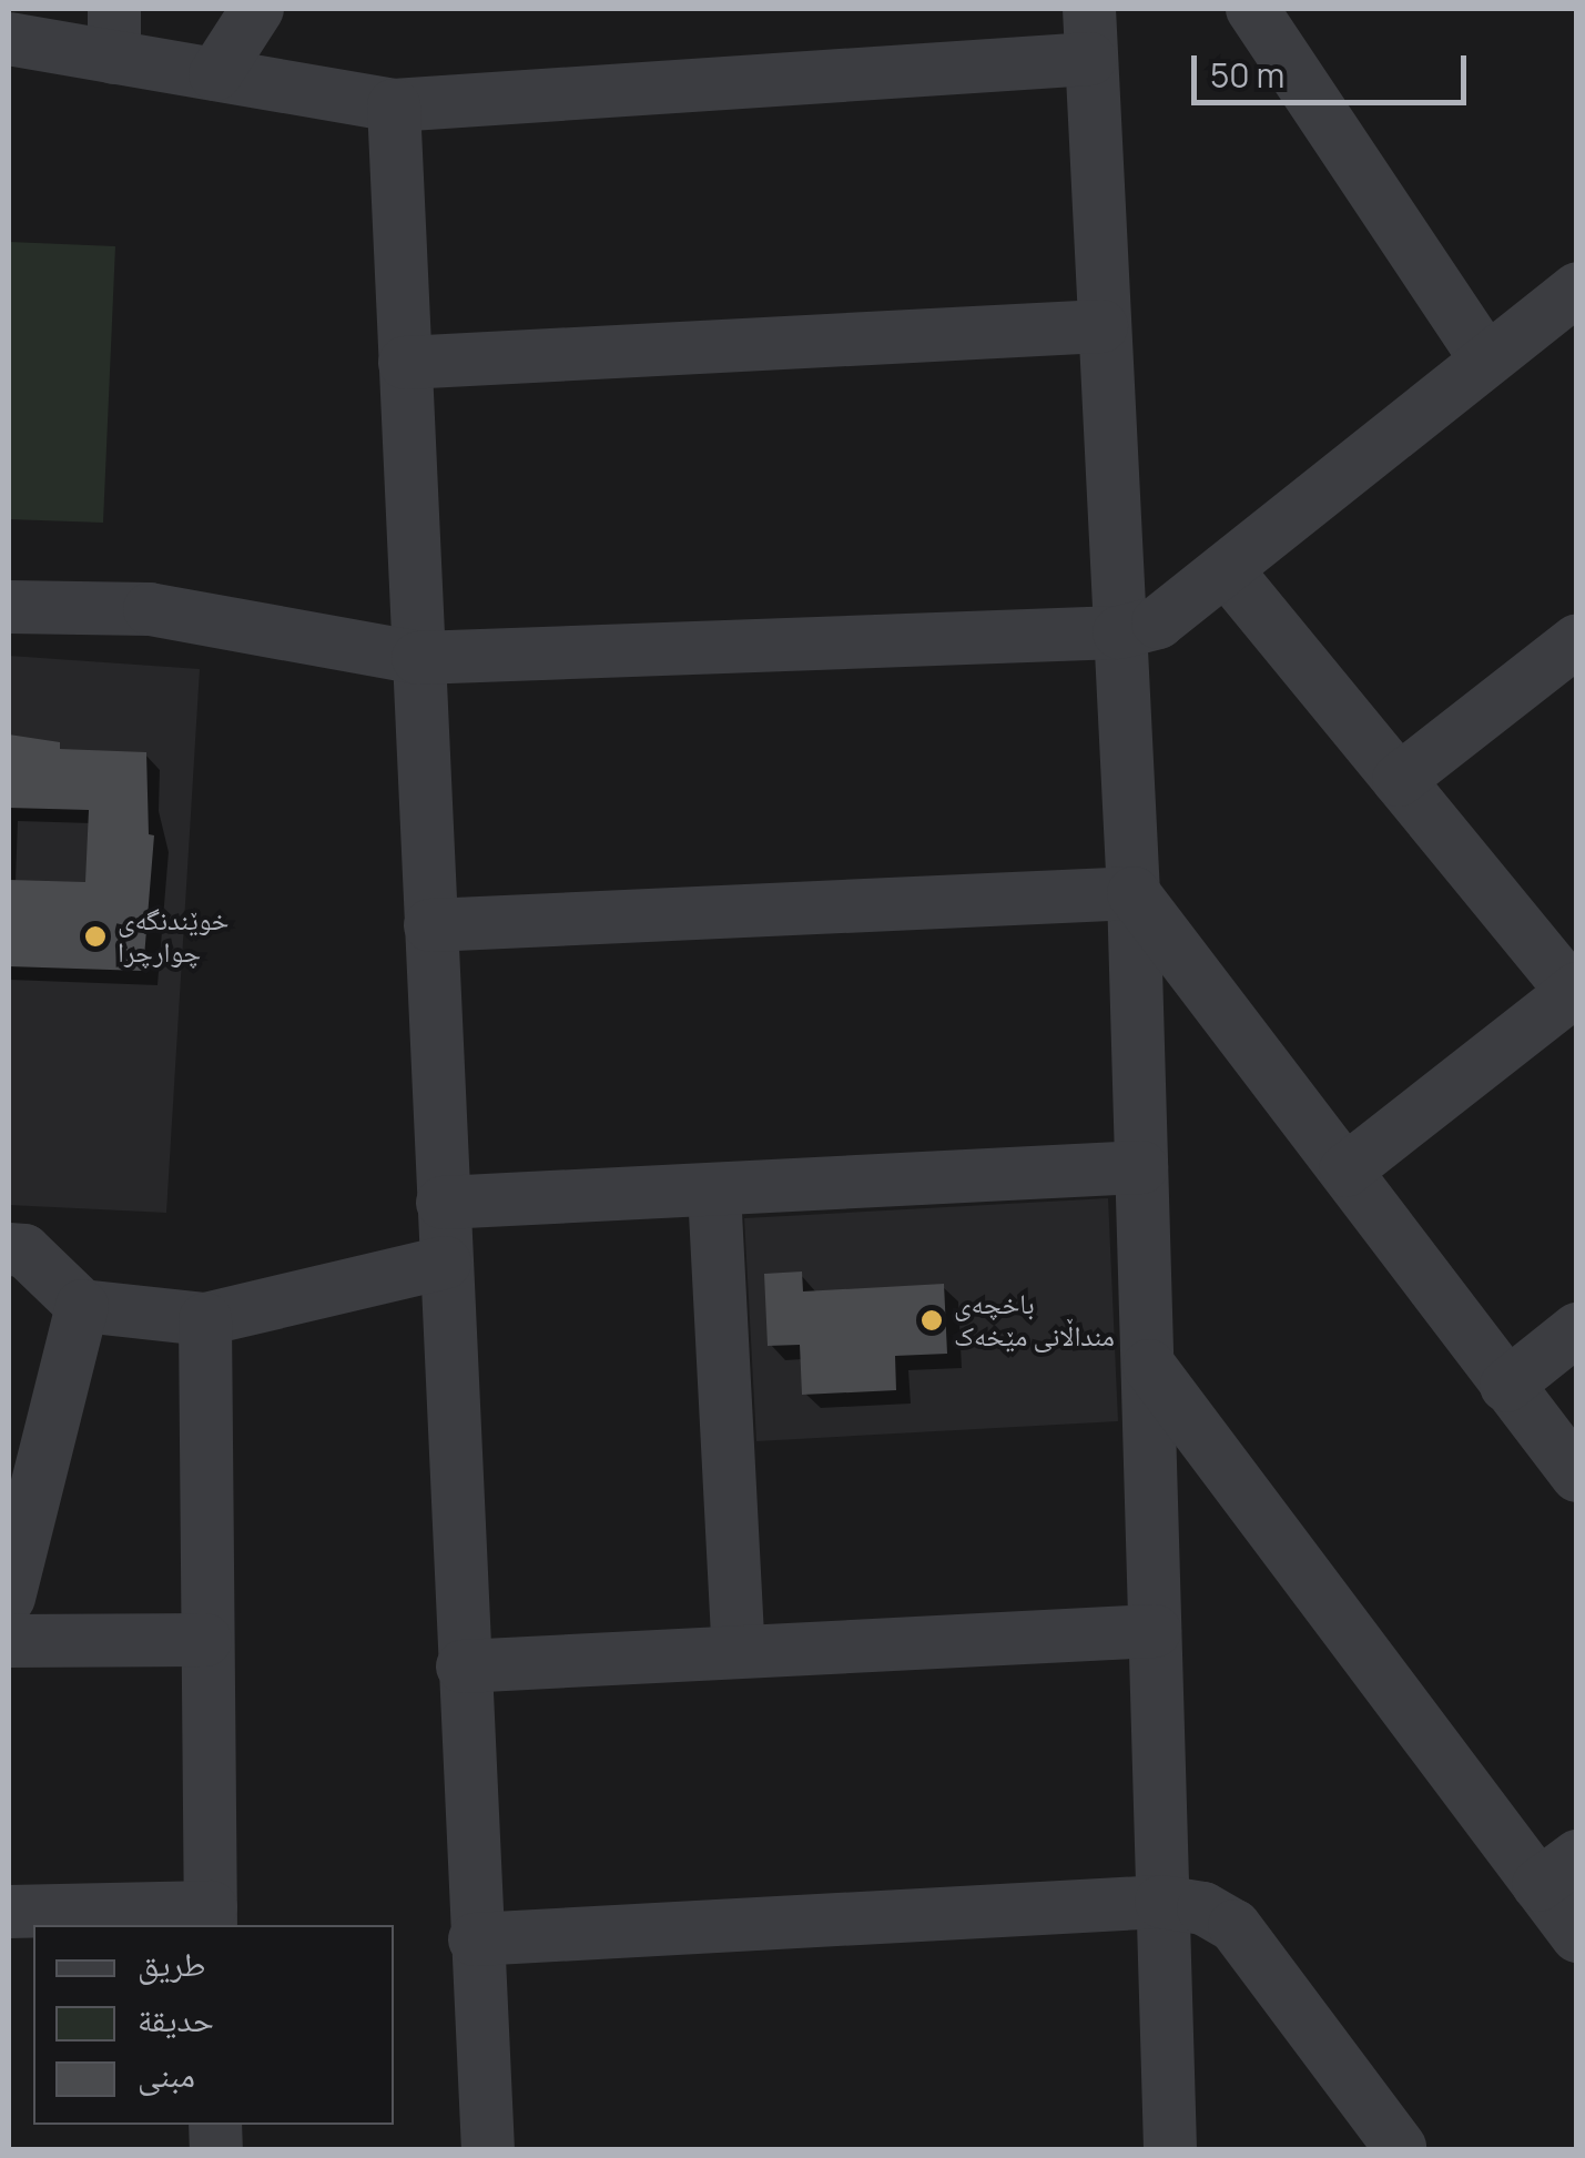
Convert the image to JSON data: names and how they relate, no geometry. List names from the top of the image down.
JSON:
{
  "places": ["خوێندنگەی چوارچرا", "باخچەی منداڵانی مێخەک"],
  "legend": ["طريق", "حديقة", "مبنى"],
  "scale_bar": "50 m"
}
